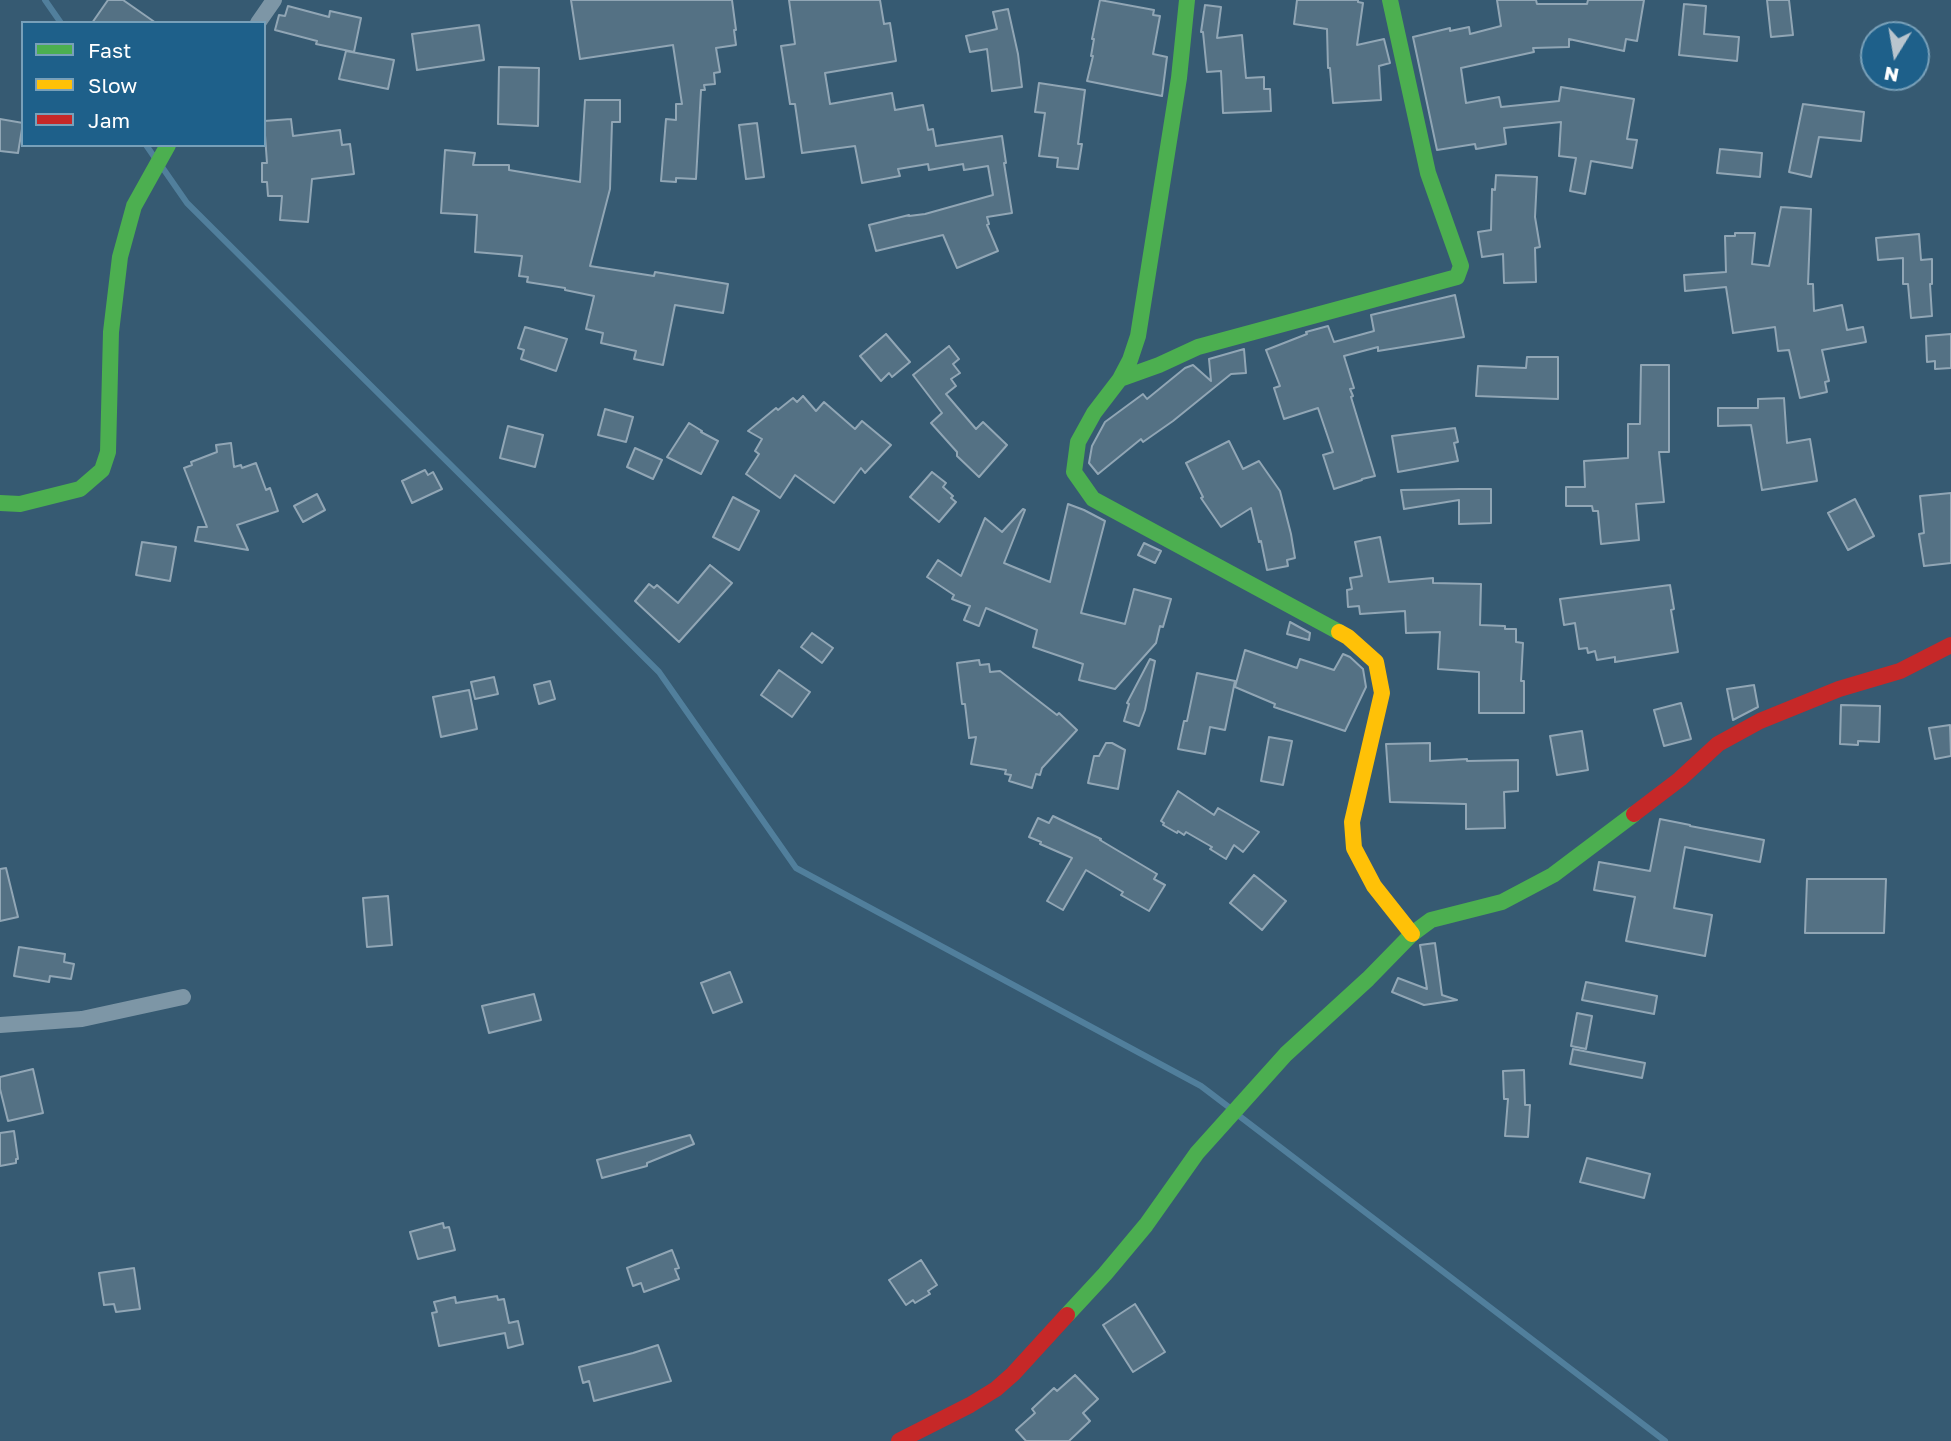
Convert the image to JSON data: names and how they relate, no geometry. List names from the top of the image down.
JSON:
{
  "legend": ["Fast", "Slow", "Jam"],
  "north": "bottom"
}
